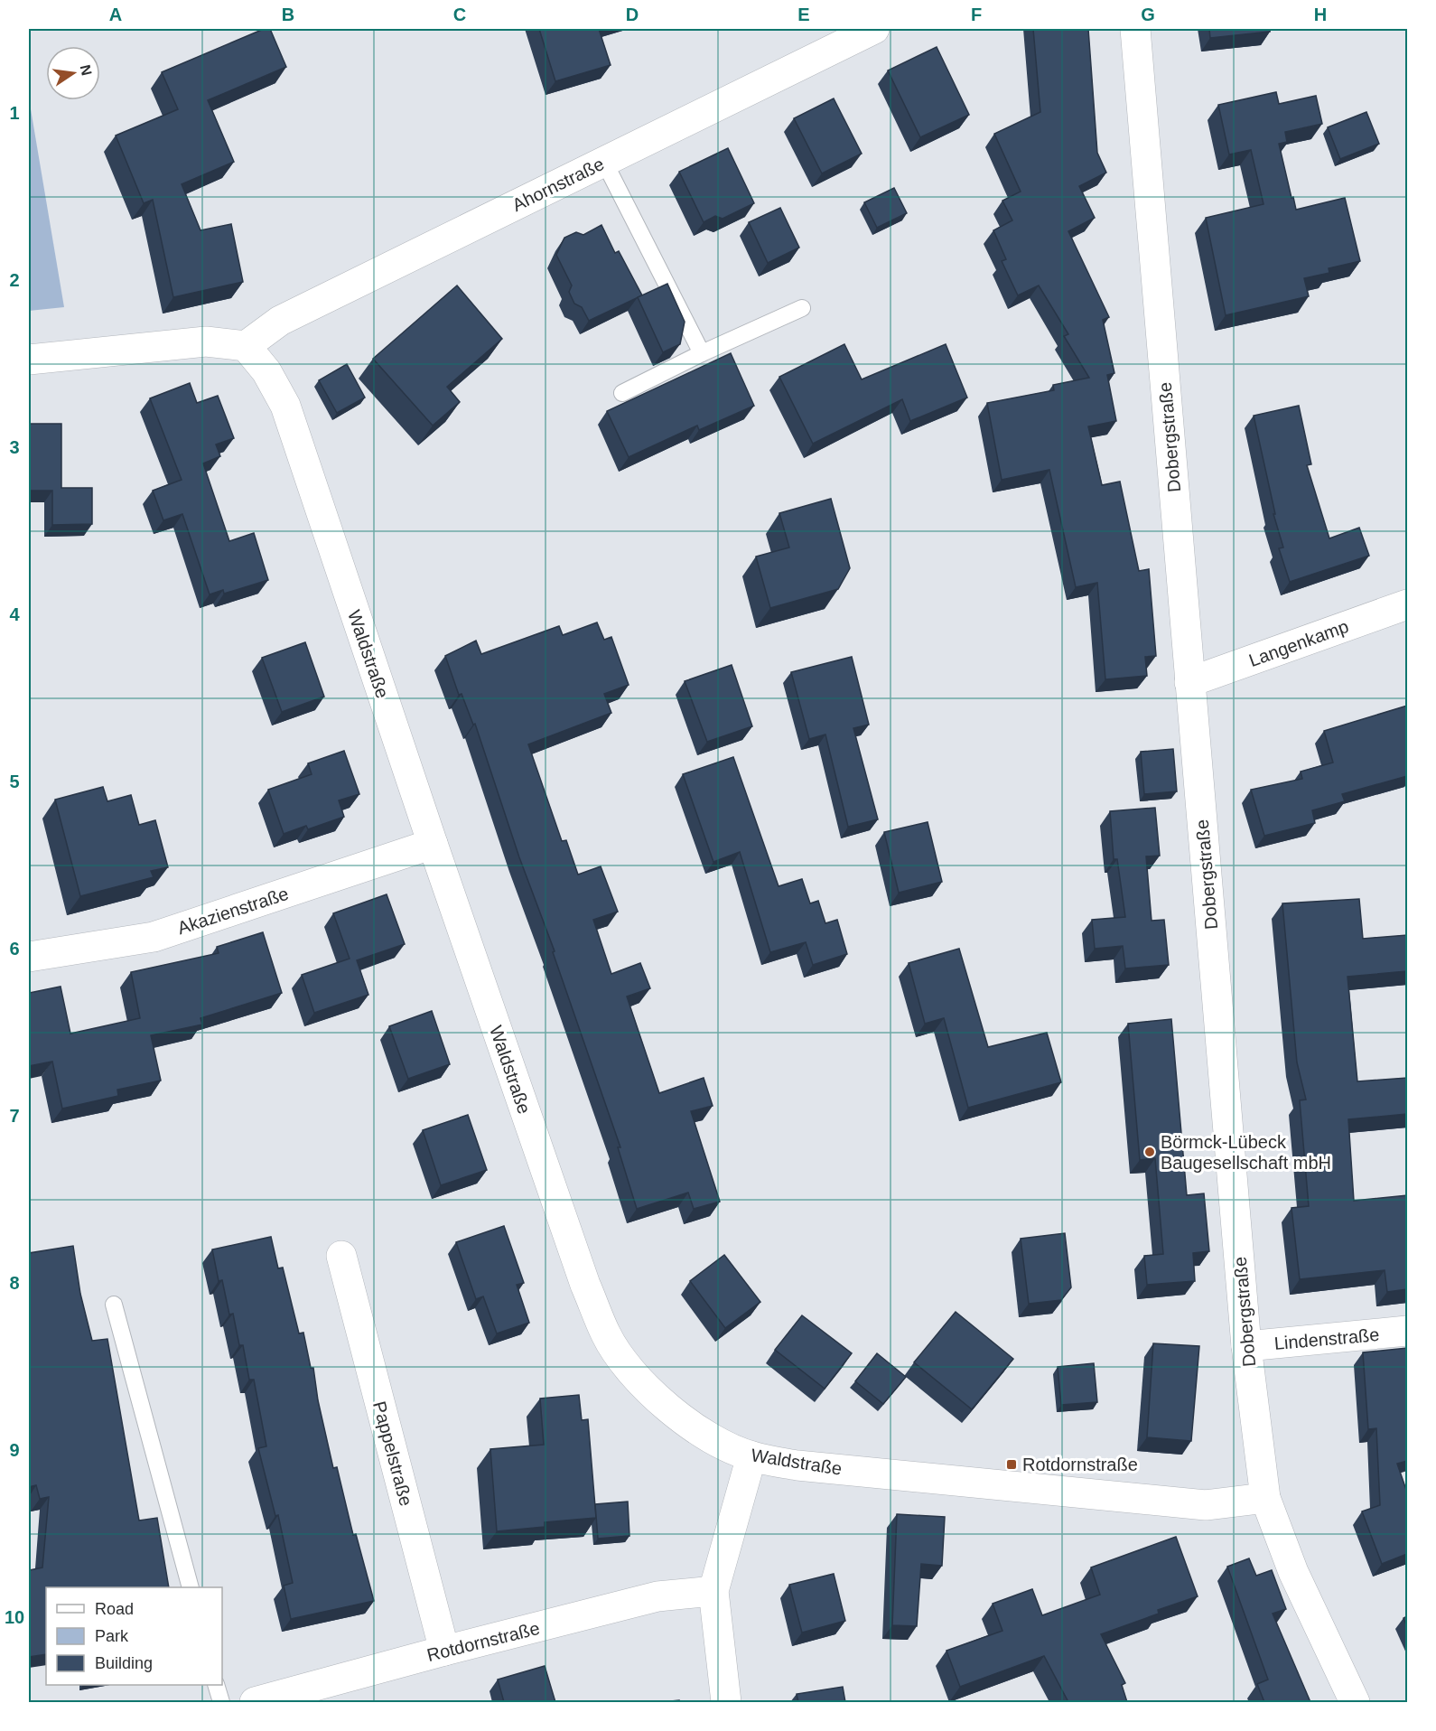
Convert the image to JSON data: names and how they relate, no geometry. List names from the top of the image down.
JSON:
{
  "streets": {
    "street": [
      "Ahornstraße",
      "Dobergstraße",
      "Langenkamp",
      "Waldstraße",
      "Akazienstraße",
      "Lindenstraße",
      "Pappelstraße",
      "Rotdornstraße"
    ]
  },
  "crossings": [
    ["Ahornstraße", "Waldstraße"],
    ["Dobergstraße", "Langenkamp"],
    ["Dobergstraße", "Waldstraße"],
    ["Dobergstraße", "Lindenstraße"],
    ["Waldstraße", "Akazienstraße"],
    ["Pappelstraße", "Rotdornstraße"]
  ],
  "places": {
    "other": ["Börmck-Lübeck Baugesellschaft mbH"],
    "transit": ["Rotdornstraße"]
  },
  "legend": ["Road", "Park", "Building"],
  "north": "right",
  "grid": {
    "columns": [
      "A",
      "B",
      "C",
      "D",
      "E",
      "F",
      "G",
      "H"
    ],
    "rows": [
      "1",
      "2",
      "3",
      "4",
      "5",
      "6",
      "7",
      "8",
      "9",
      "10"
    ]
  }
}
